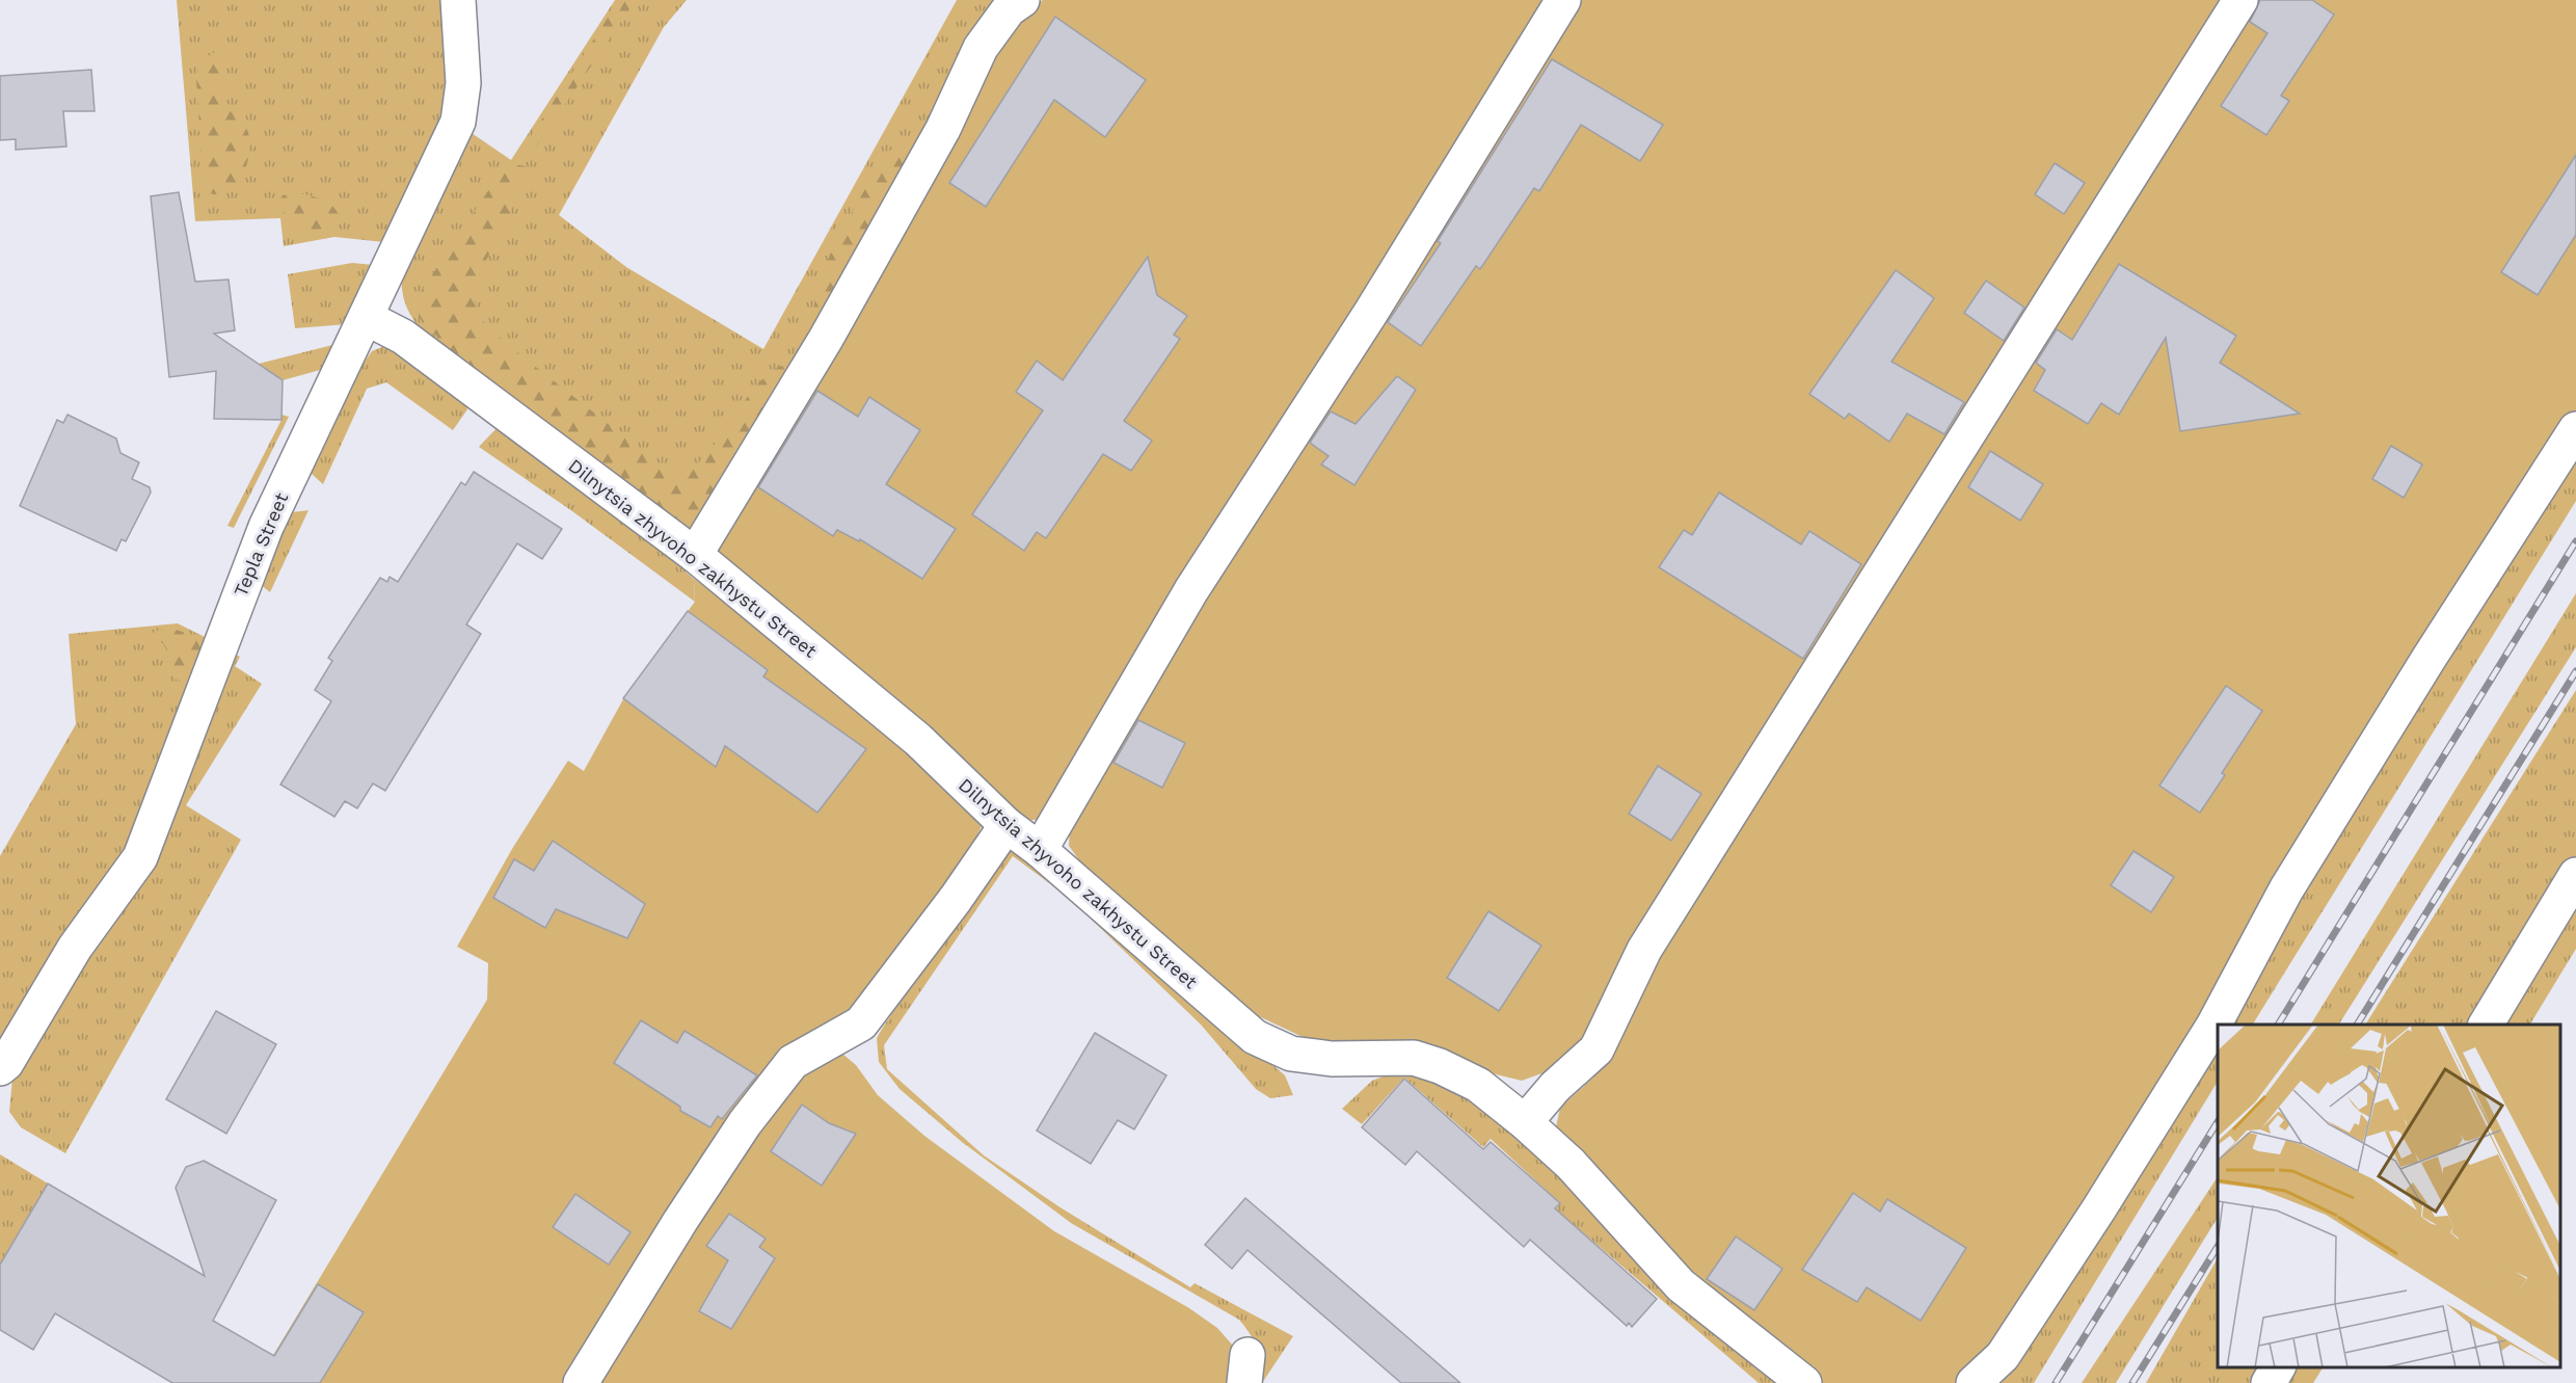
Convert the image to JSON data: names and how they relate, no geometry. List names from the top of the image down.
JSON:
{
  "streets": {
    "street": ["Tepla Street", "Dilnytsia zhyvoho zakhystu Street"]
  },
  "crossings": [
    ["Tepla Street", "Dilnytsia zhyvoho zakhystu Street"]
  ]
}
